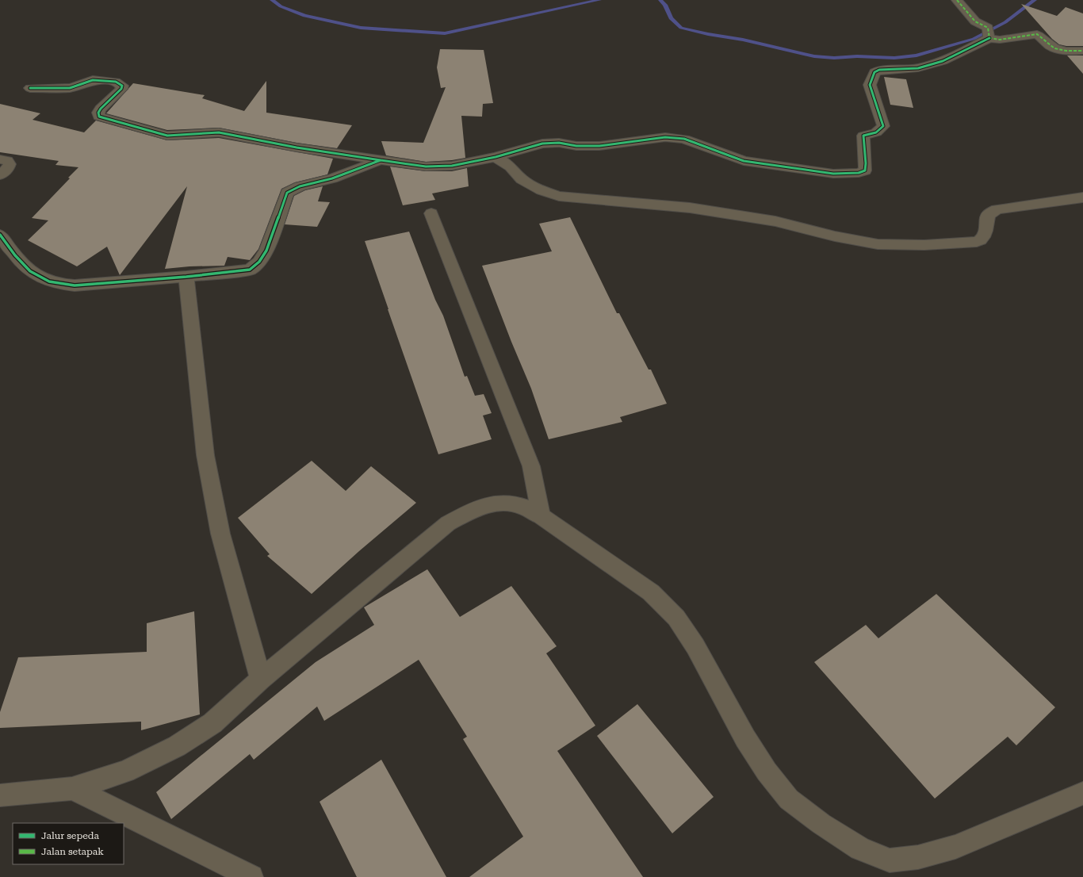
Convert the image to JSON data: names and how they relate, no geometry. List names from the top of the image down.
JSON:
{
  "legend": ["Jalur sepeda", "Jalan setapak"]
}
